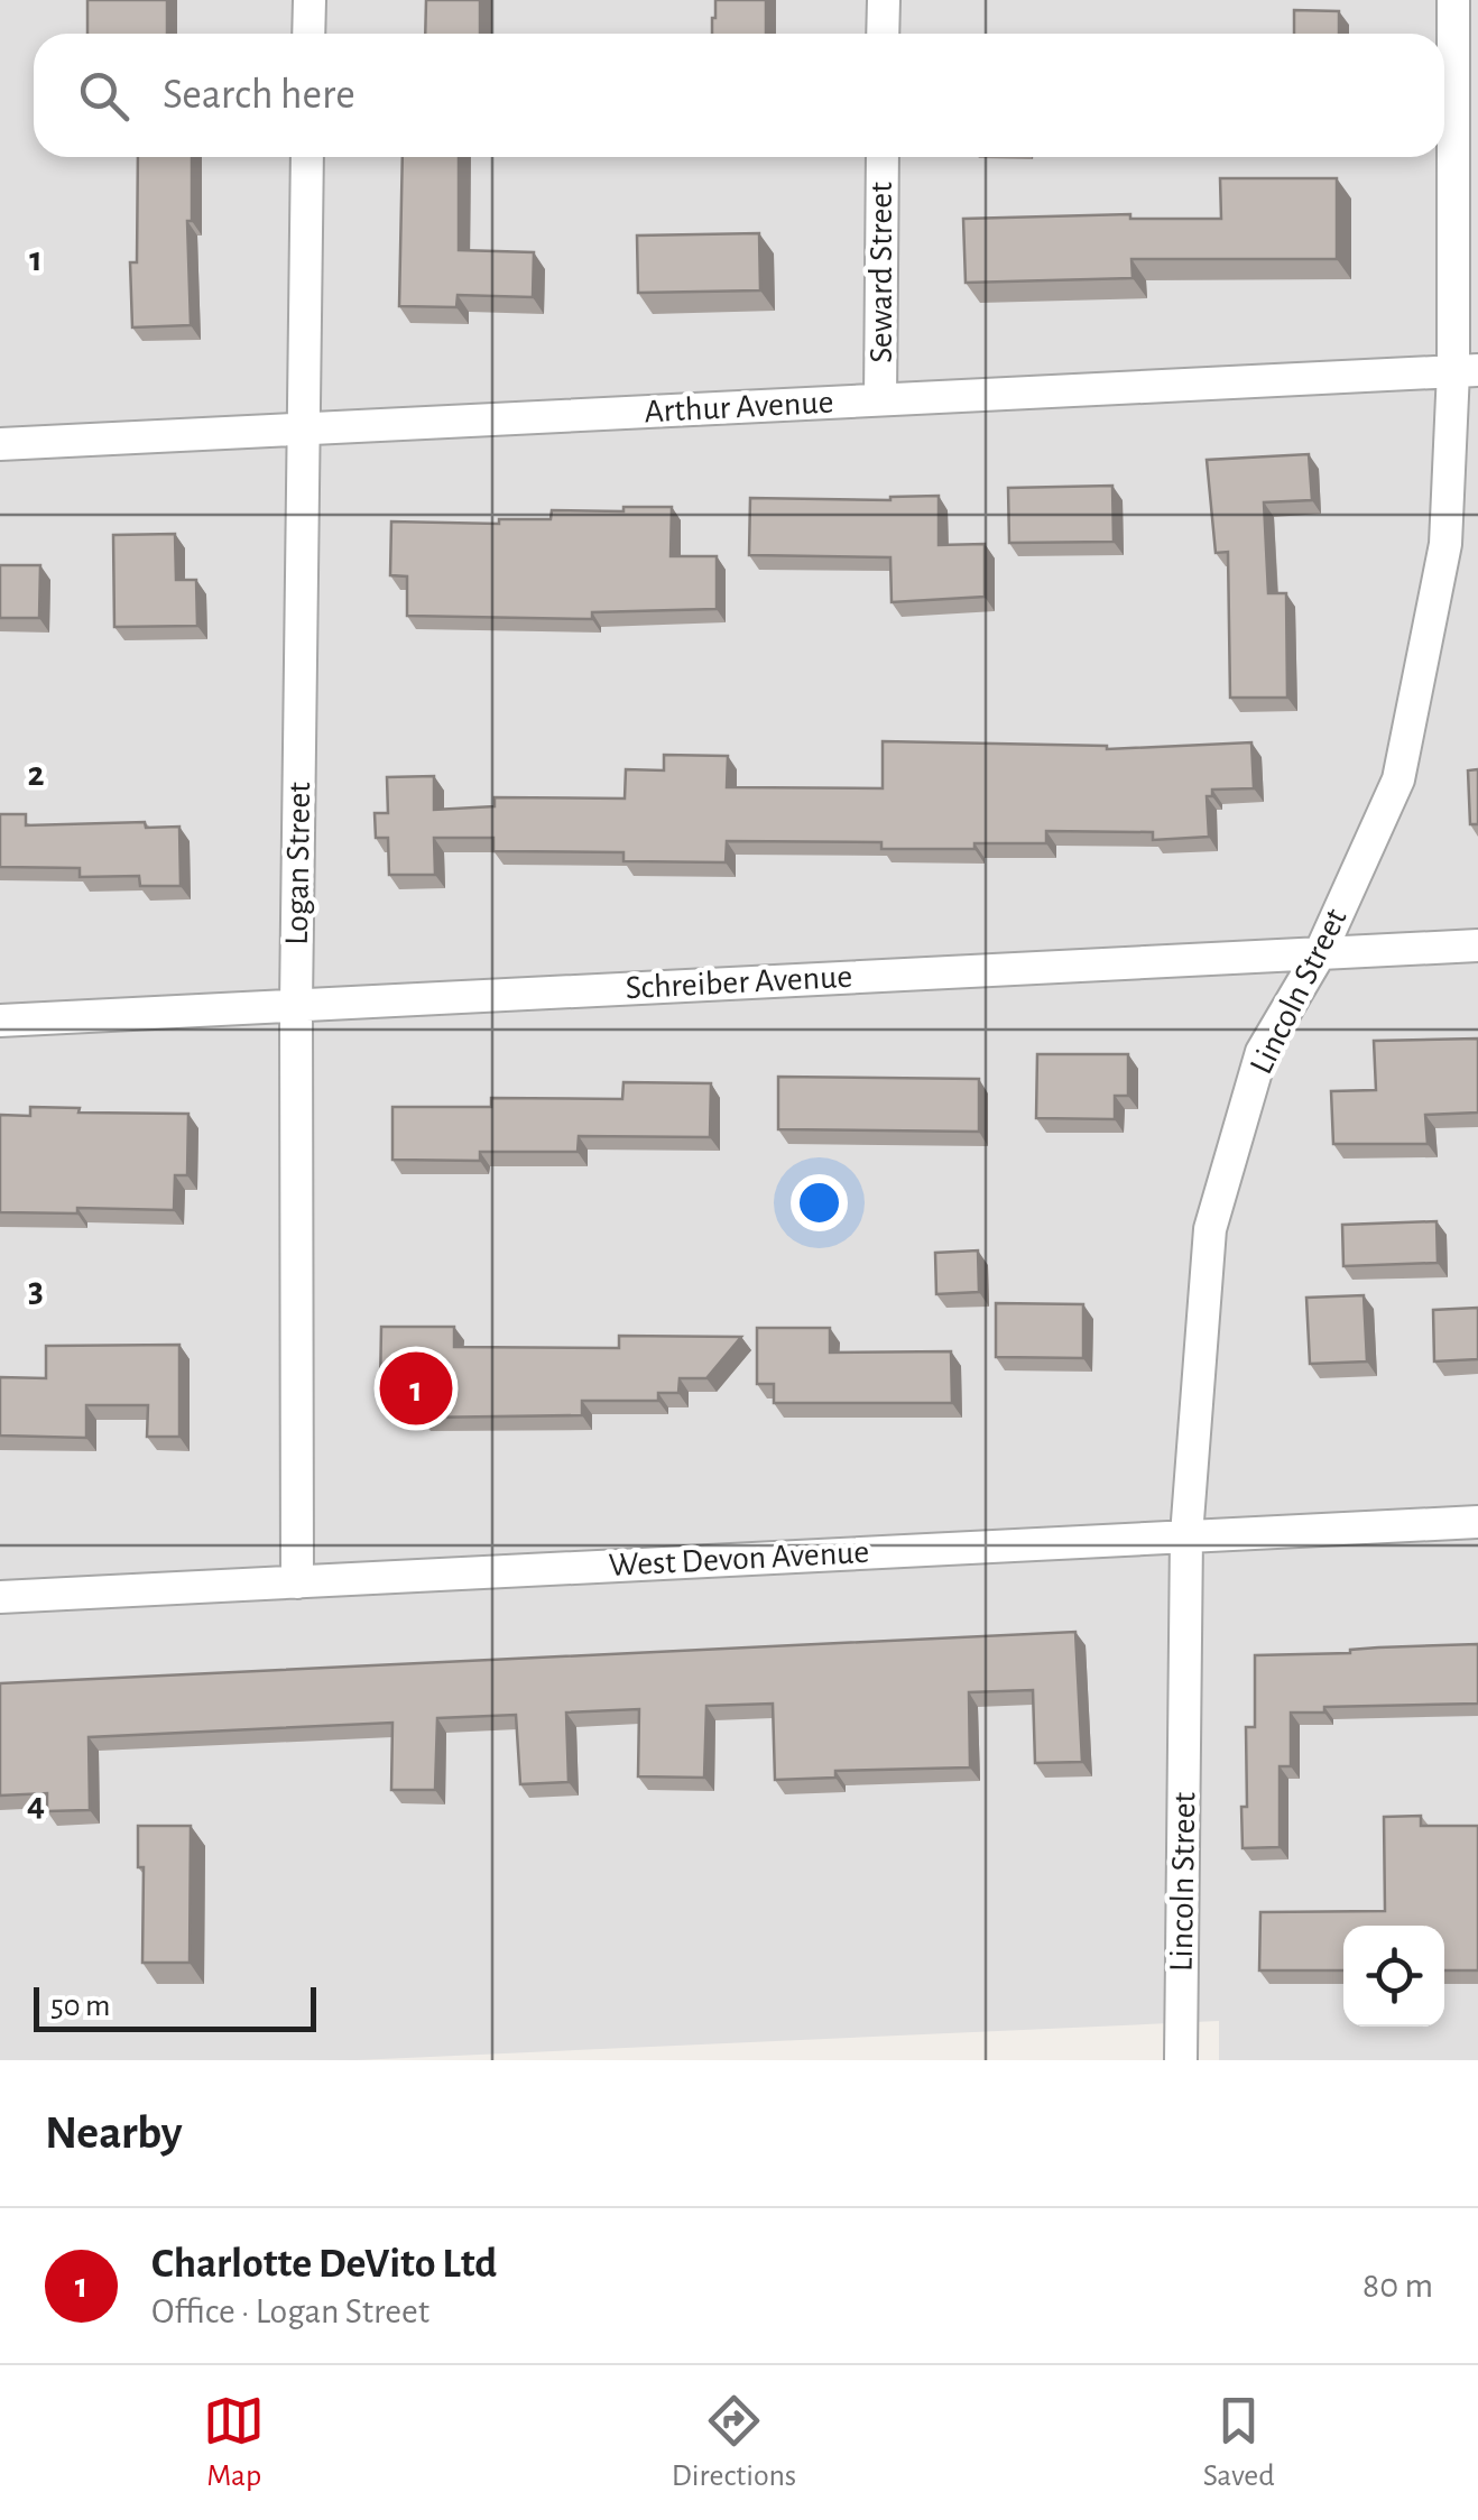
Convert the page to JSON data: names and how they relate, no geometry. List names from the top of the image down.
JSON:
{
  "streets": {
    "street": [
      "Seward Street",
      "Arthur Avenue",
      "Logan Street",
      "Schreiber Avenue",
      "Lincoln Street",
      "West Devon Avenue"
    ]
  },
  "crossings": [
    ["Seward Street", "Arthur Avenue"],
    ["Arthur Avenue", "Logan Street"],
    ["Arthur Avenue", "Lincoln Street"],
    ["Logan Street", "Schreiber Avenue"],
    ["Logan Street", "West Devon Avenue"],
    ["Schreiber Avenue", "Lincoln Street"],
    ["Lincoln Street", "West Devon Avenue"]
  ],
  "scale_bar": "50 m",
  "page": {
    "search": "Search here",
    "pins": "1",
    "scale": "50 m",
    "heading": "Nearby",
    "list": [
      {
        "mark": "1",
        "name": "Charlotte DeVito Ltd",
        "note": "Office · Logan Street",
        "value": "80 m"
      }
    ],
    "nav": ["Map", "Directions", "Saved"]
  },
  "grid": {
    "rows": [
      "1",
      "2",
      "3",
      "4"
    ]
  }
}
